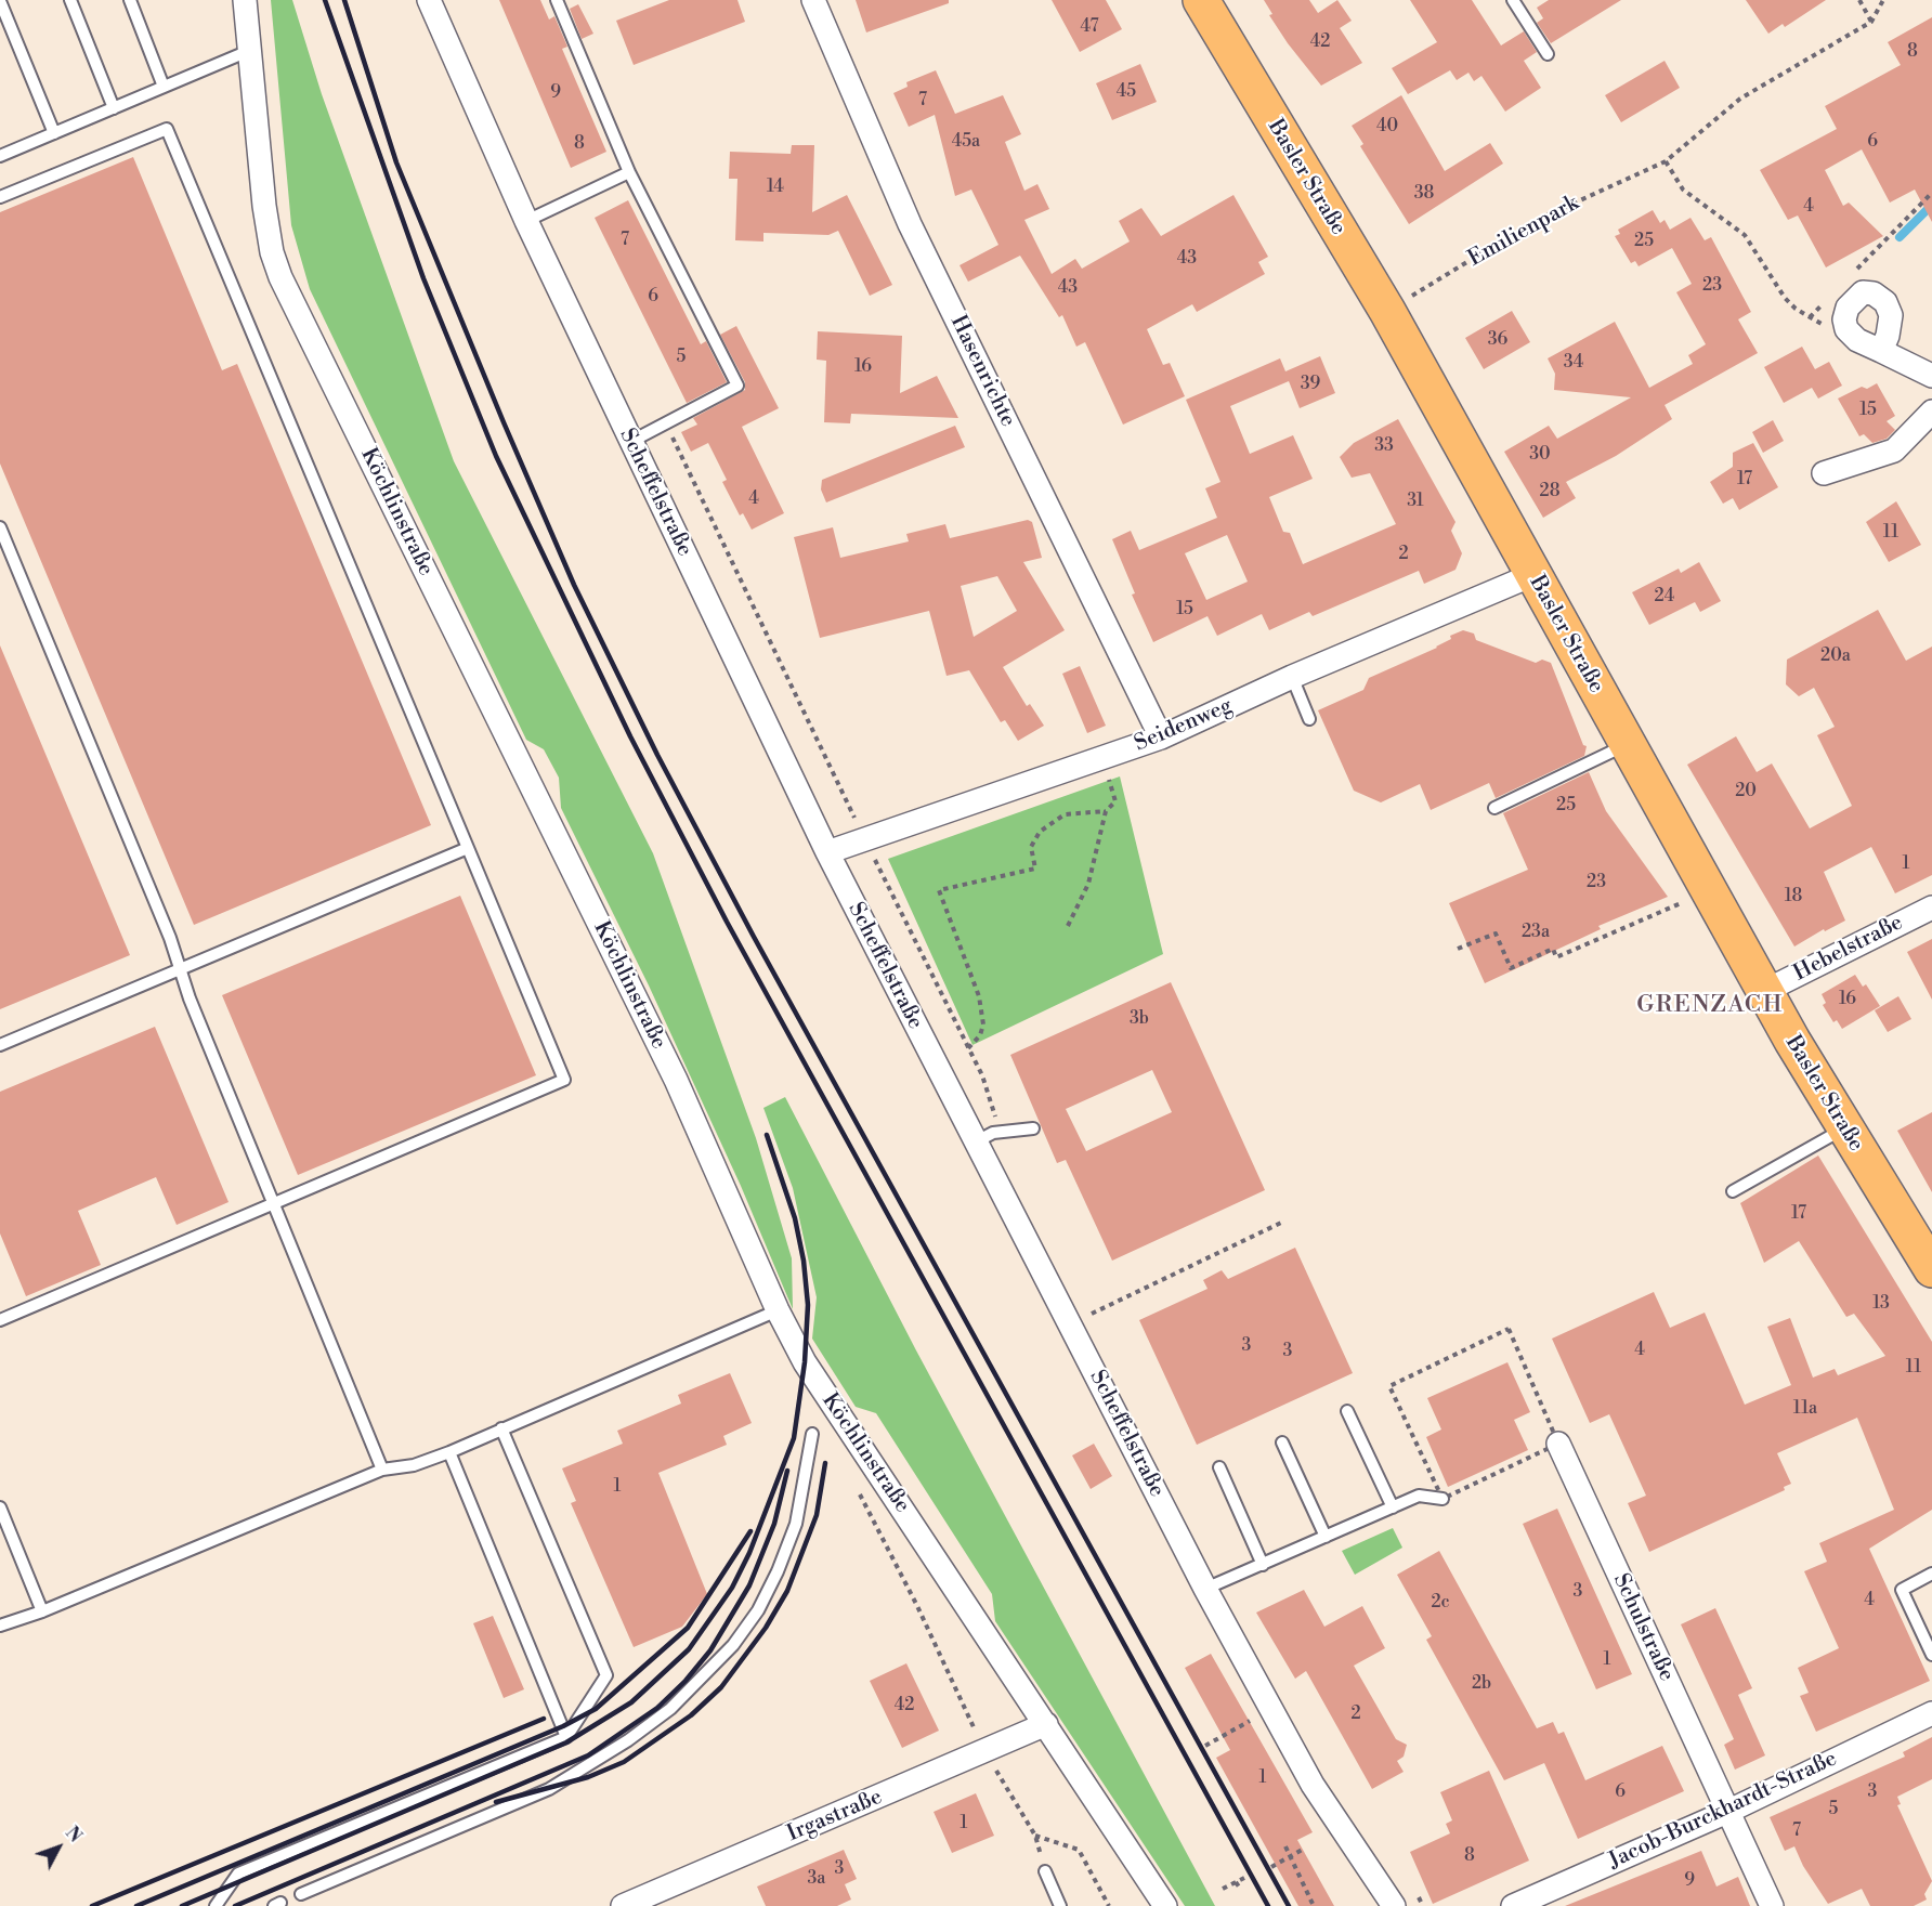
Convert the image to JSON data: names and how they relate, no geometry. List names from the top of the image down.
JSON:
{
  "streets": {
    "main road": ["Basler Straße"],
    "street": [
      "Hasenrichte",
      "Scheffelstraße",
      "Köchlinstraße",
      "Seidenweg",
      "Hebelstraße",
      "Schulstraße",
      "Jacob-Burckhardt-Straße",
      "Irgastraße"
    ],
    "path": ["Emilienpark"]
  },
  "crossings": [
    ["Basler Straße", "Emilienpark"],
    ["Basler Straße", "Seidenweg"],
    ["Basler Straße", "Hebelstraße"],
    ["Hasenrichte", "Seidenweg"],
    ["Scheffelstraße", "Seidenweg"],
    ["Köchlinstraße", "Irgastraße"],
    ["Schulstraße", "Jacob-Burckhardt-Straße"]
  ],
  "districts": ["GRENZACH"],
  "house_numbers": [
    "47",
    "42",
    "8",
    "45",
    "9",
    "7",
    "40",
    "45a",
    "6",
    "8",
    "14",
    "38",
    "4",
    "7",
    "25",
    "43",
    "23",
    "43",
    "6",
    "36",
    "5",
    "34",
    "16",
    "39",
    "15",
    "33",
    "30",
    "17",
    "28",
    "4",
    "31",
    "11",
    "2",
    "24",
    "15",
    "20a",
    "20",
    "25",
    "1",
    "23",
    "18",
    "23a",
    "16",
    "3b",
    "17",
    "13",
    "3",
    "4",
    "3",
    "11",
    "11a",
    "1",
    "3",
    "4",
    "2c",
    "1",
    "2b",
    "42",
    "2",
    "1",
    "6",
    "3",
    "5",
    "1",
    "7",
    "8",
    "3",
    "3a",
    "9"
  ],
  "north": "top right"
}
